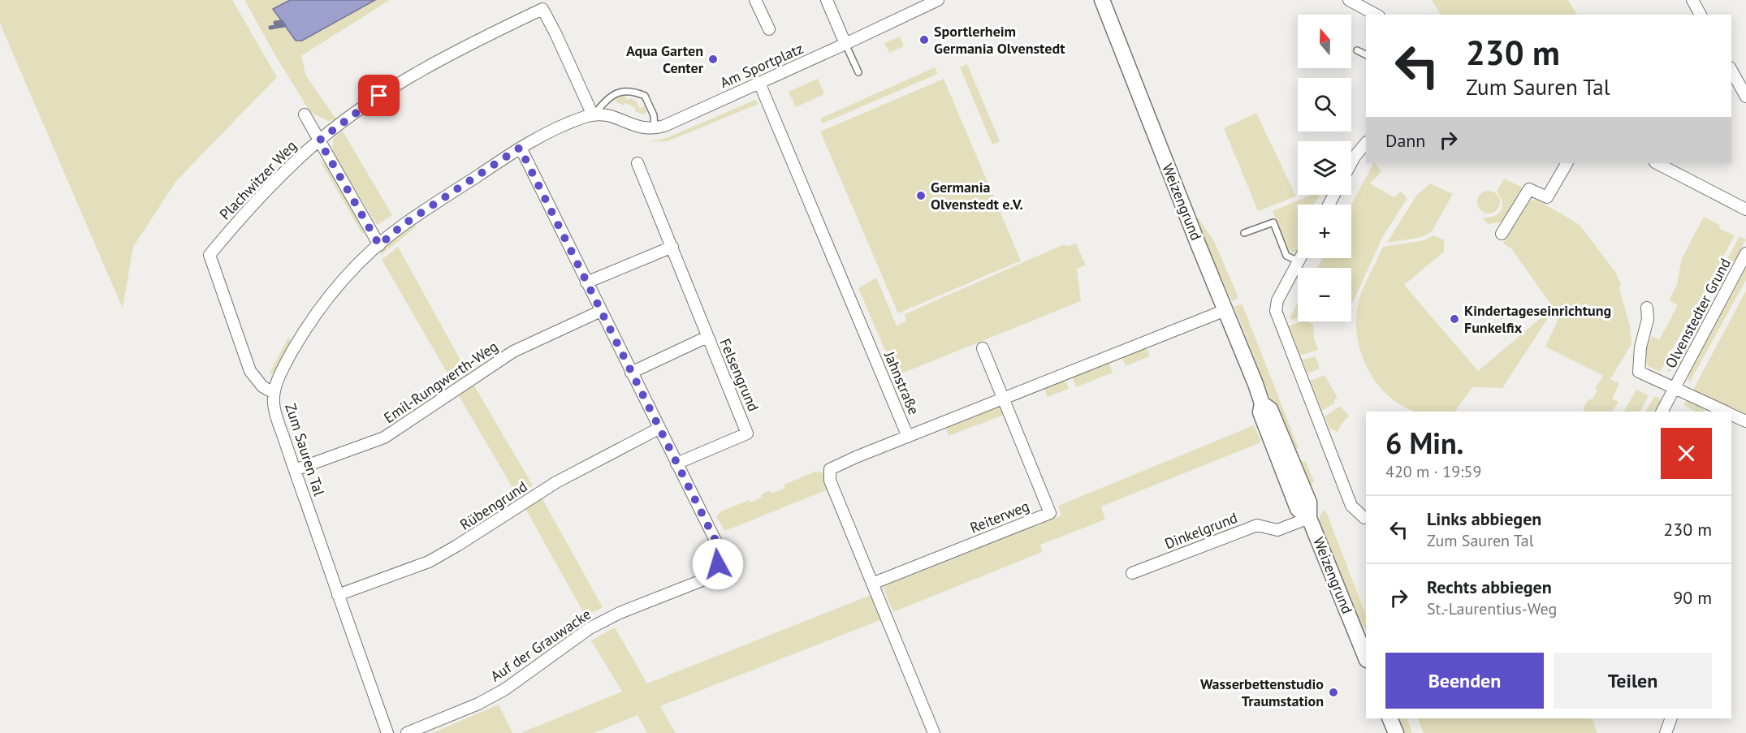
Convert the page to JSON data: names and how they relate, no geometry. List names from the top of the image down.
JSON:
{
  "streets": {
    "main road": ["Weizengrund"],
    "street": [
      "Am Sportplatz",
      "Plachwitzer Weg",
      "Olvenstedter Grund",
      "Felsengrund",
      "Emil-Rungwerth-Weg",
      "Jahnstraße",
      "Zum Sauren Tal",
      "Rübengrund",
      "Reiterweg",
      "Dinkelgrund",
      "Auf der Grauwacke"
    ]
  },
  "crossings": [
    ["Am Sportplatz", "Plachwitzer Weg"],
    ["Am Sportplatz", "Jahnstraße"],
    ["Am Sportplatz", "Zum Sauren Tal"],
    ["Plachwitzer Weg", "Zum Sauren Tal"],
    ["Weizengrund", "Dinkelgrund"],
    ["Felsengrund", "Auf der Grauwacke"],
    ["Emil-Rungwerth-Weg", "Zum Sauren Tal"],
    ["Emil-Rungwerth-Weg", "Auf der Grauwacke"],
    ["Jahnstraße", "Reiterweg"],
    ["Zum Sauren Tal", "Rübengrund"],
    ["Zum Sauren Tal", "Auf der Grauwacke"],
    ["Rübengrund", "Auf der Grauwacke"]
  ],
  "places": [
    "Sportlerheim Germania Olvenstedt",
    "Aqua Garten Center",
    "Germania Olvenstedt e.V.",
    "Kindertageseinrichtung Funkelfix",
    "Wasserbettenstudio Traumstation"
  ],
  "north": "top",
  "page": {
    "map_buttons": ["+", "−"],
    "turn": ["230 m", "Zum Sauren Tal"],
    "then": "Dann",
    "heading": ["6 Min.", "420 m · 19:59"],
    "list": [
      {
        "name": "Links abbiegen",
        "note": "Zum Sauren Tal",
        "value": "230 m"
      },
      {
        "name": "Rechts abbiegen",
        "note": "St.-Laurentius-Weg",
        "value": "90 m"
      }
    ],
    "buttons": ["Beenden", "Teilen"]
  }
}
